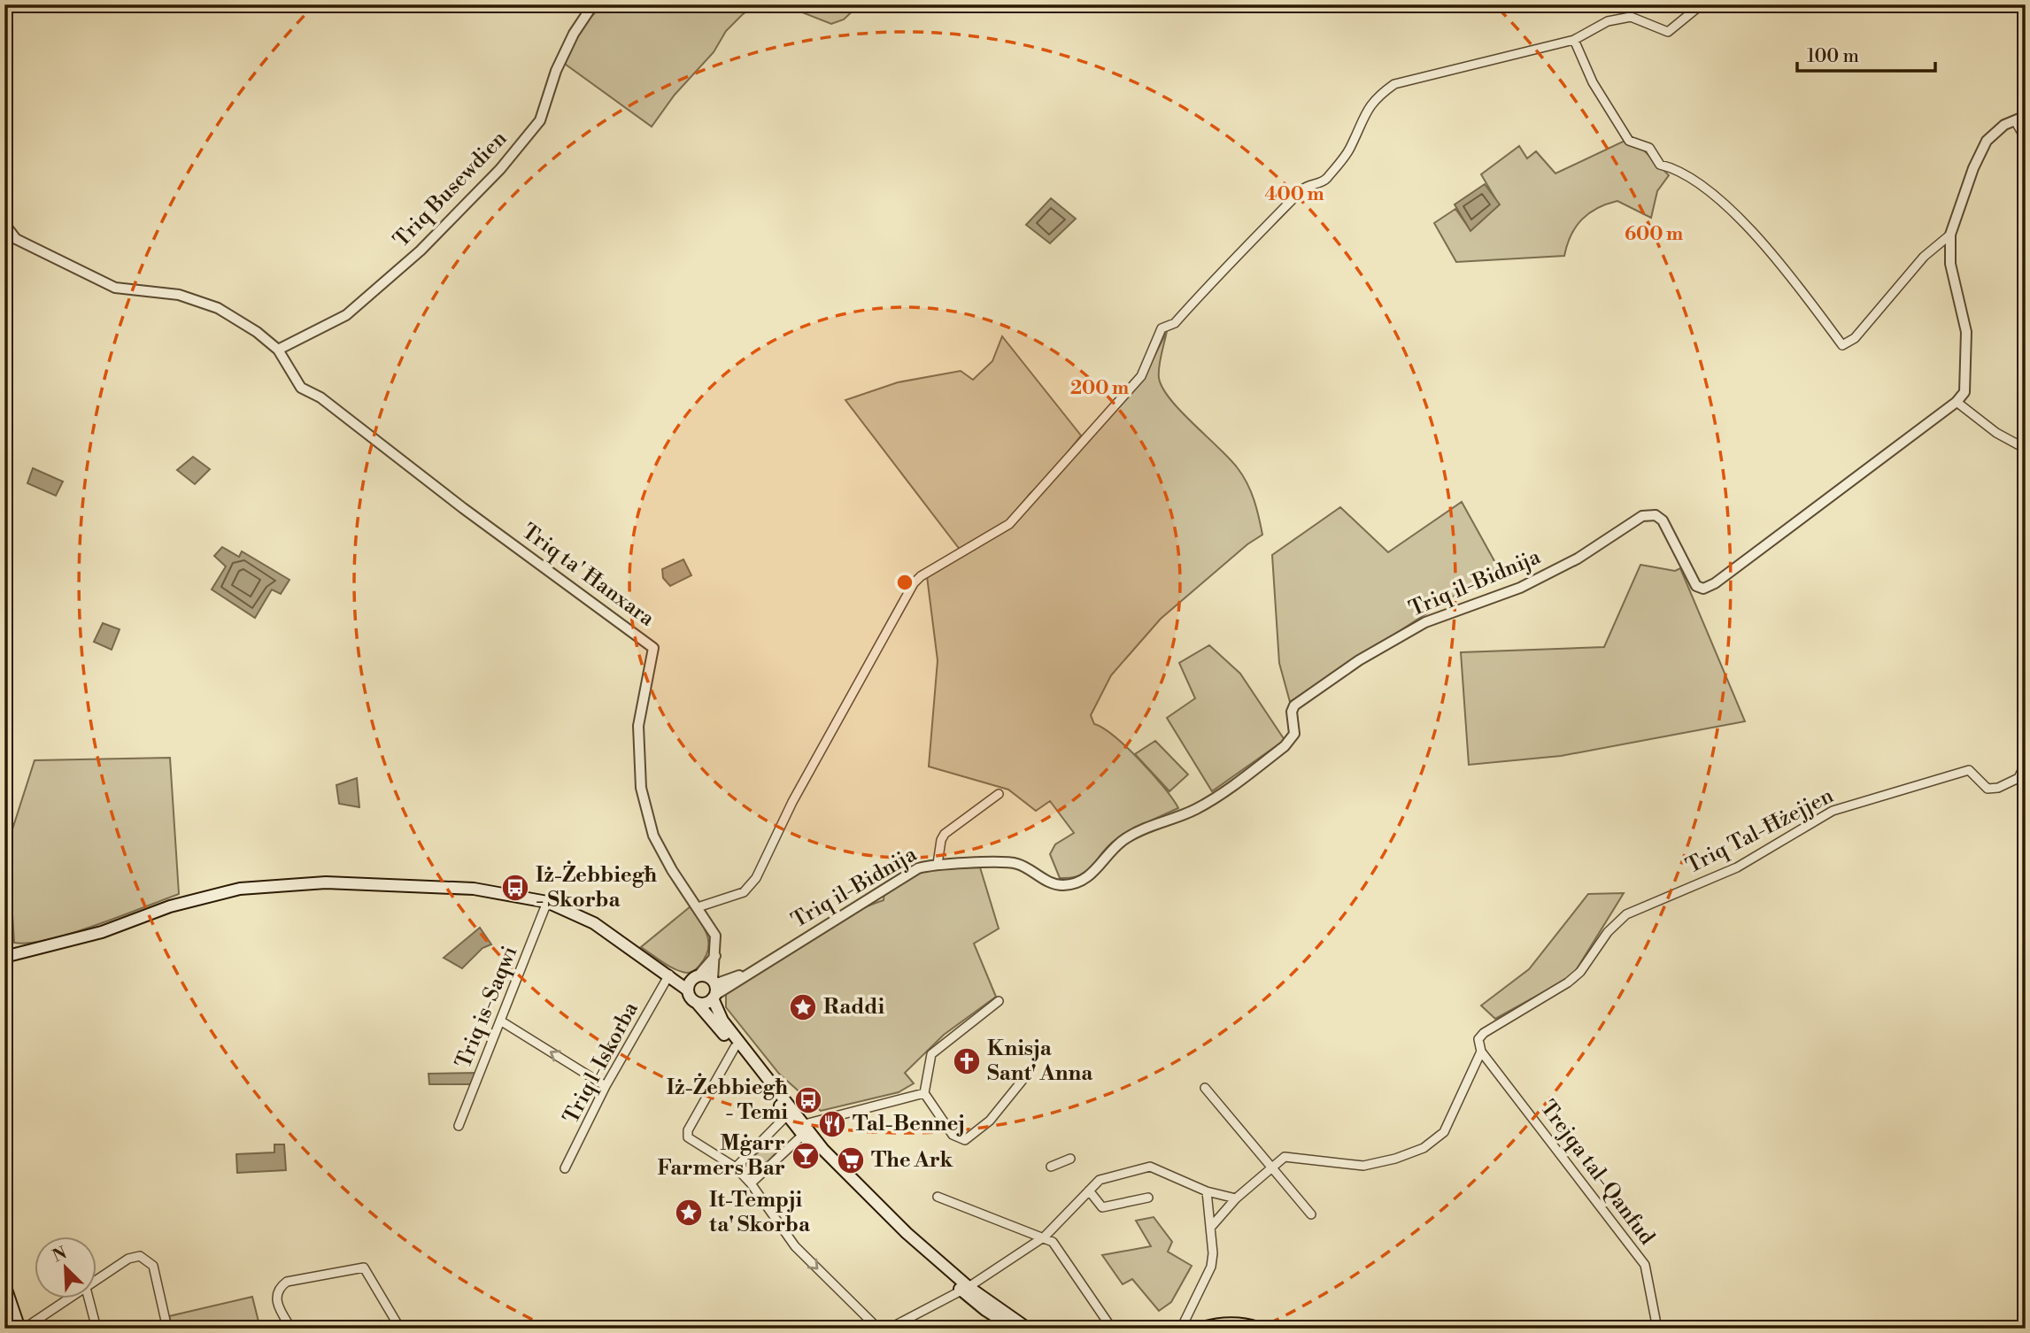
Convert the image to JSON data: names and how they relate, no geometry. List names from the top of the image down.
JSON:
{
  "streets": {
    "street": [
      "Triq Busewdien",
      "Triq ta' Ħanxara",
      "Triq il-Bidnija",
      "Triq Tal-Ħżejjen",
      "Triq is-Saqwi",
      "Triq l-Iskorba",
      "Trejqa tal-Qanfud"
    ]
  },
  "crossings": [
    ["Triq Busewdien", "Triq ta' Ħanxara"],
    ["Triq ta' Ħanxara", "Triq il-Bidnija"],
    ["Triq Tal-Ħżejjen", "Trejqa tal-Qanfud"]
  ],
  "places": {
    "bus stop": ["Iż-Żebbiegħ - Skorba", "Iż-Żebbiegħ - Temi"],
    "place": ["Raddi", "It-Tempji ta' Skorba"],
    "church": ["Knisja Sant' Anna"],
    "restaurant": ["Tal-Bennej"],
    "bar": ["Mġarr Farmers Bar"],
    "supermarket": ["The Ark"]
  },
  "scale_bar": "100 m",
  "north": "top left",
  "rings": ["400 m", "600 m", "200 m"]
}
